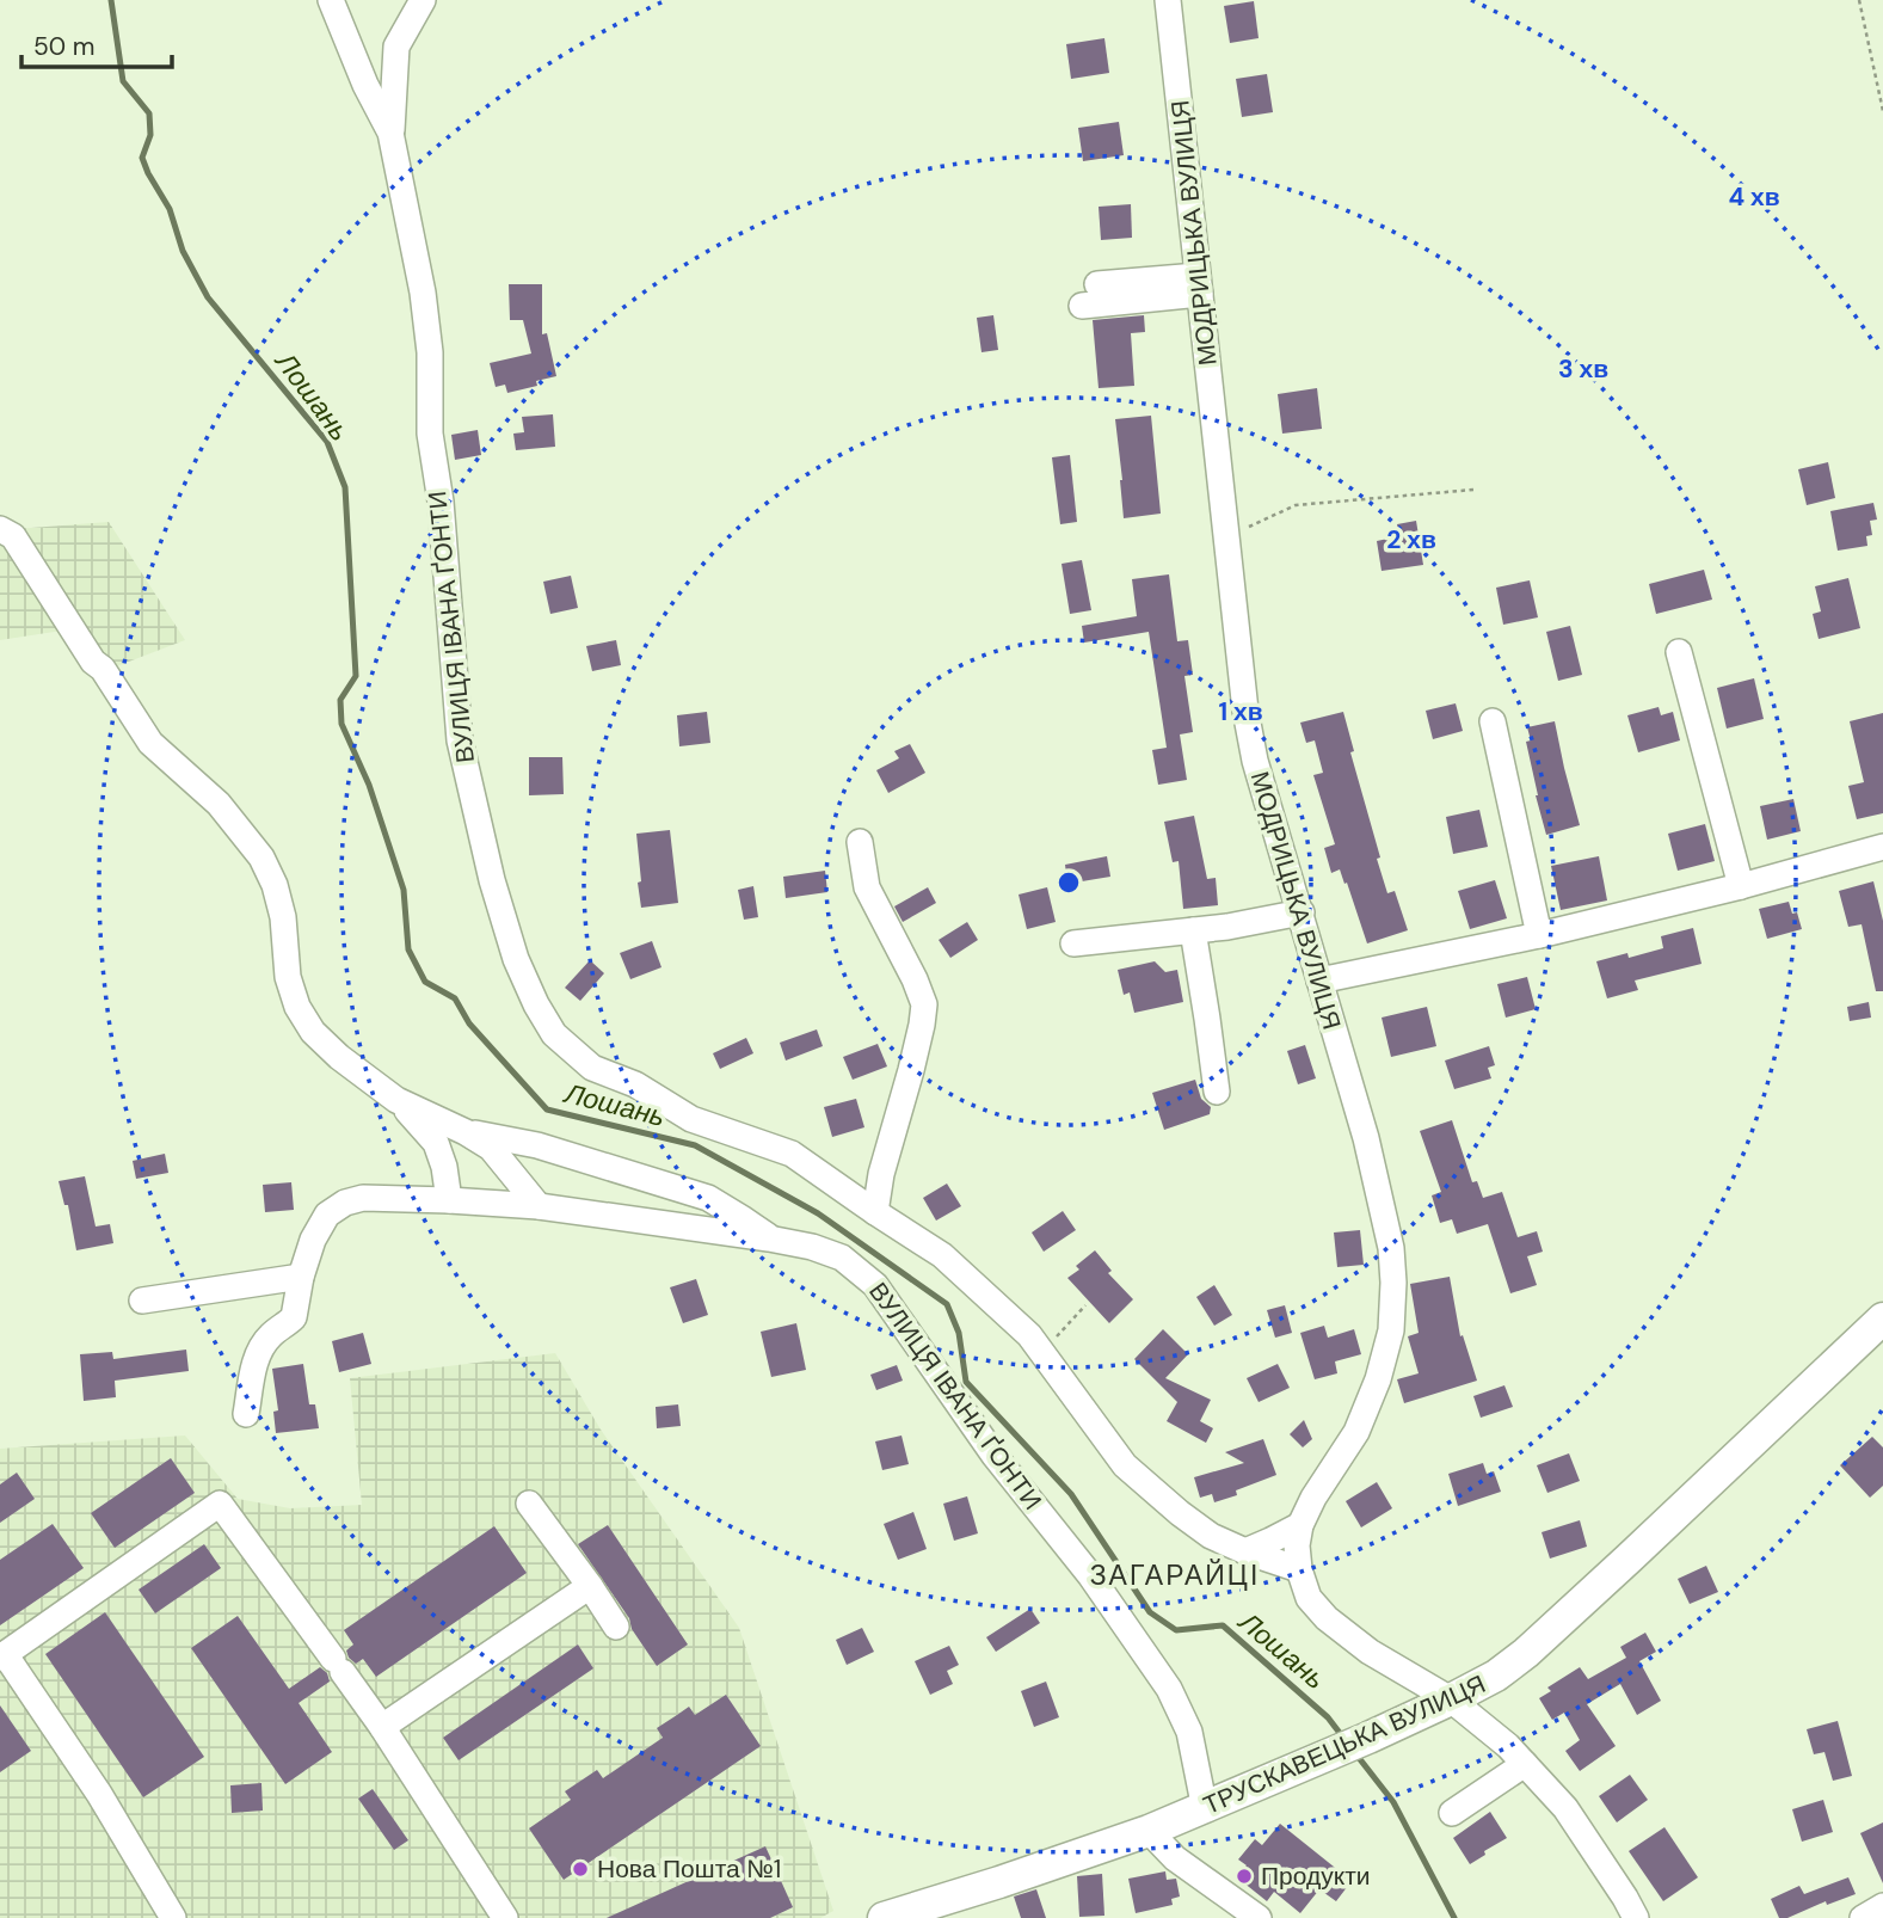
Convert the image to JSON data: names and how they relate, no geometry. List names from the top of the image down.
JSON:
{
  "streets": {
    "main road": ["ТРУСКАВЕЦЬКА ВУЛИЦЯ"],
    "street": ["МОДРИЦЬКА ВУЛИЦЯ", "ВУЛИЦЯ ІВАНА ҐОНТИ"]
  },
  "crossings": [
    ["МОДРИЦЬКА ВУЛИЦЯ", "ВУЛИЦЯ ІВАНА ҐОНТИ"],
    ["МОДРИЦЬКА ВУЛИЦЯ", "ТРУСКАВЕЦЬКА ВУЛИЦЯ"],
    ["ВУЛИЦЯ ІВАНА ҐОНТИ", "ТРУСКАВЕЦЬКА ВУЛИЦЯ"]
  ],
  "districts": ["ЗАГАРАЙЦІ"],
  "water": ["Лошань"],
  "places": ["Нова Пошта №1", "Продукти"],
  "scale_bar": "50 m",
  "rings": [
    "4 хв",
    "3 хв",
    "2 хв",
    "1 хв"
  ]
}
